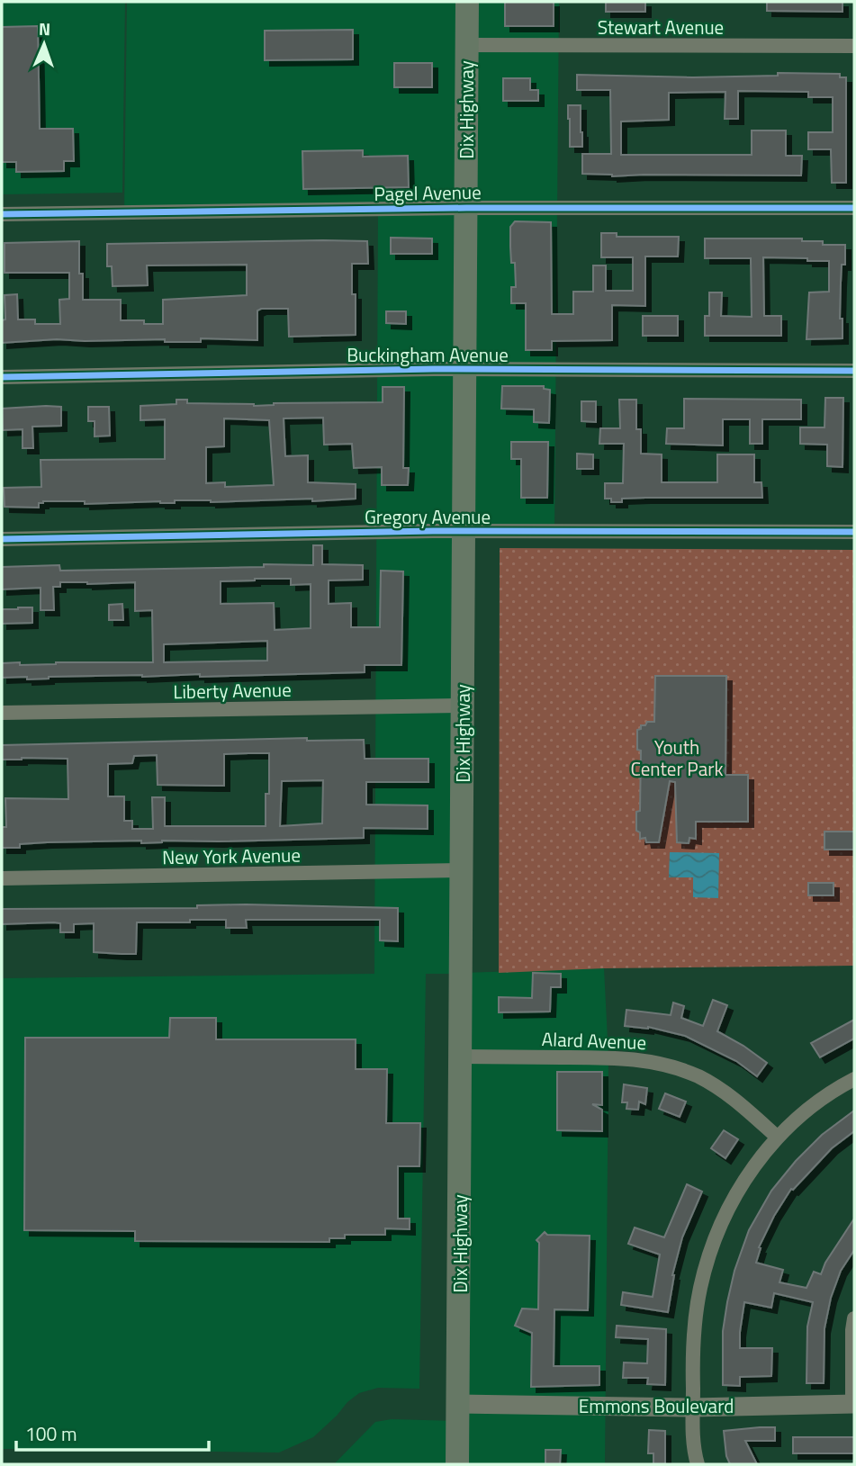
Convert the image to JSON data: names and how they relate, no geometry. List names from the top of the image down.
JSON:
{
  "streets": {
    "main road": ["Dix Highway"],
    "street": [
      "Stewart Avenue",
      "Pagel Avenue",
      "Buckingham Avenue",
      "Gregory Avenue",
      "Liberty Avenue",
      "New York Avenue",
      "Alard Avenue",
      "Emmons Boulevard"
    ]
  },
  "crossings": [
    ["Stewart Avenue", "Dix Highway"],
    ["Dix Highway", "Pagel Avenue"],
    ["Dix Highway", "Buckingham Avenue"],
    ["Dix Highway", "Gregory Avenue"],
    ["Dix Highway", "Liberty Avenue"],
    ["Dix Highway", "New York Avenue"],
    ["Dix Highway", "Alard Avenue"],
    ["Dix Highway", "Emmons Boulevard"]
  ],
  "parks": ["Youth Center Park"],
  "scale_bar": "100 m",
  "north": "top"
}
